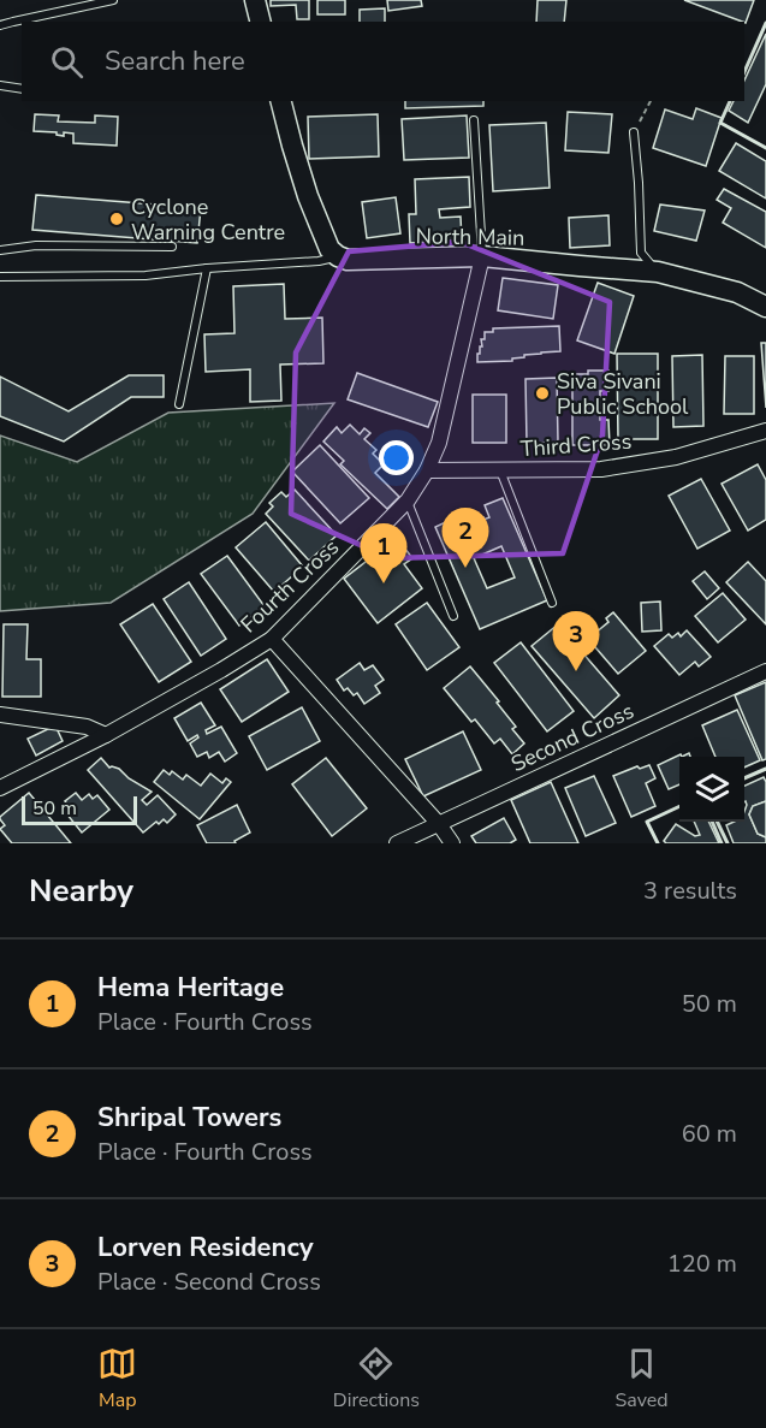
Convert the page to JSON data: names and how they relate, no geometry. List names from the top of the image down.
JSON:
{
  "streets": {
    "street": [
      "North Main",
      "Third Cross",
      "Fourth Cross",
      "Second Cross"
    ]
  },
  "crossings": [
    ["North Main", "Fourth Cross"],
    ["Third Cross", "Fourth Cross"]
  ],
  "places": ["Cyclone Warning Centre", "Siva Sivani Public School"],
  "scale_bar": "50 m",
  "page": {
    "search": "Search here",
    "pins": ["2", "1", "3"],
    "scale": "50 m",
    "heading": ["Nearby", "3 results"],
    "list": [
      {
        "mark": "1",
        "name": "Hema Heritage",
        "note": "Place · Fourth Cross",
        "value": "50 m"
      },
      {
        "mark": "2",
        "name": "Shripal Towers",
        "note": "Place · Fourth Cross",
        "value": "60 m"
      },
      {
        "mark": "3",
        "name": "Lorven Residency",
        "note": "Place · Second Cross",
        "value": "120 m"
      }
    ],
    "nav": ["Map", "Directions", "Saved"]
  }
}
